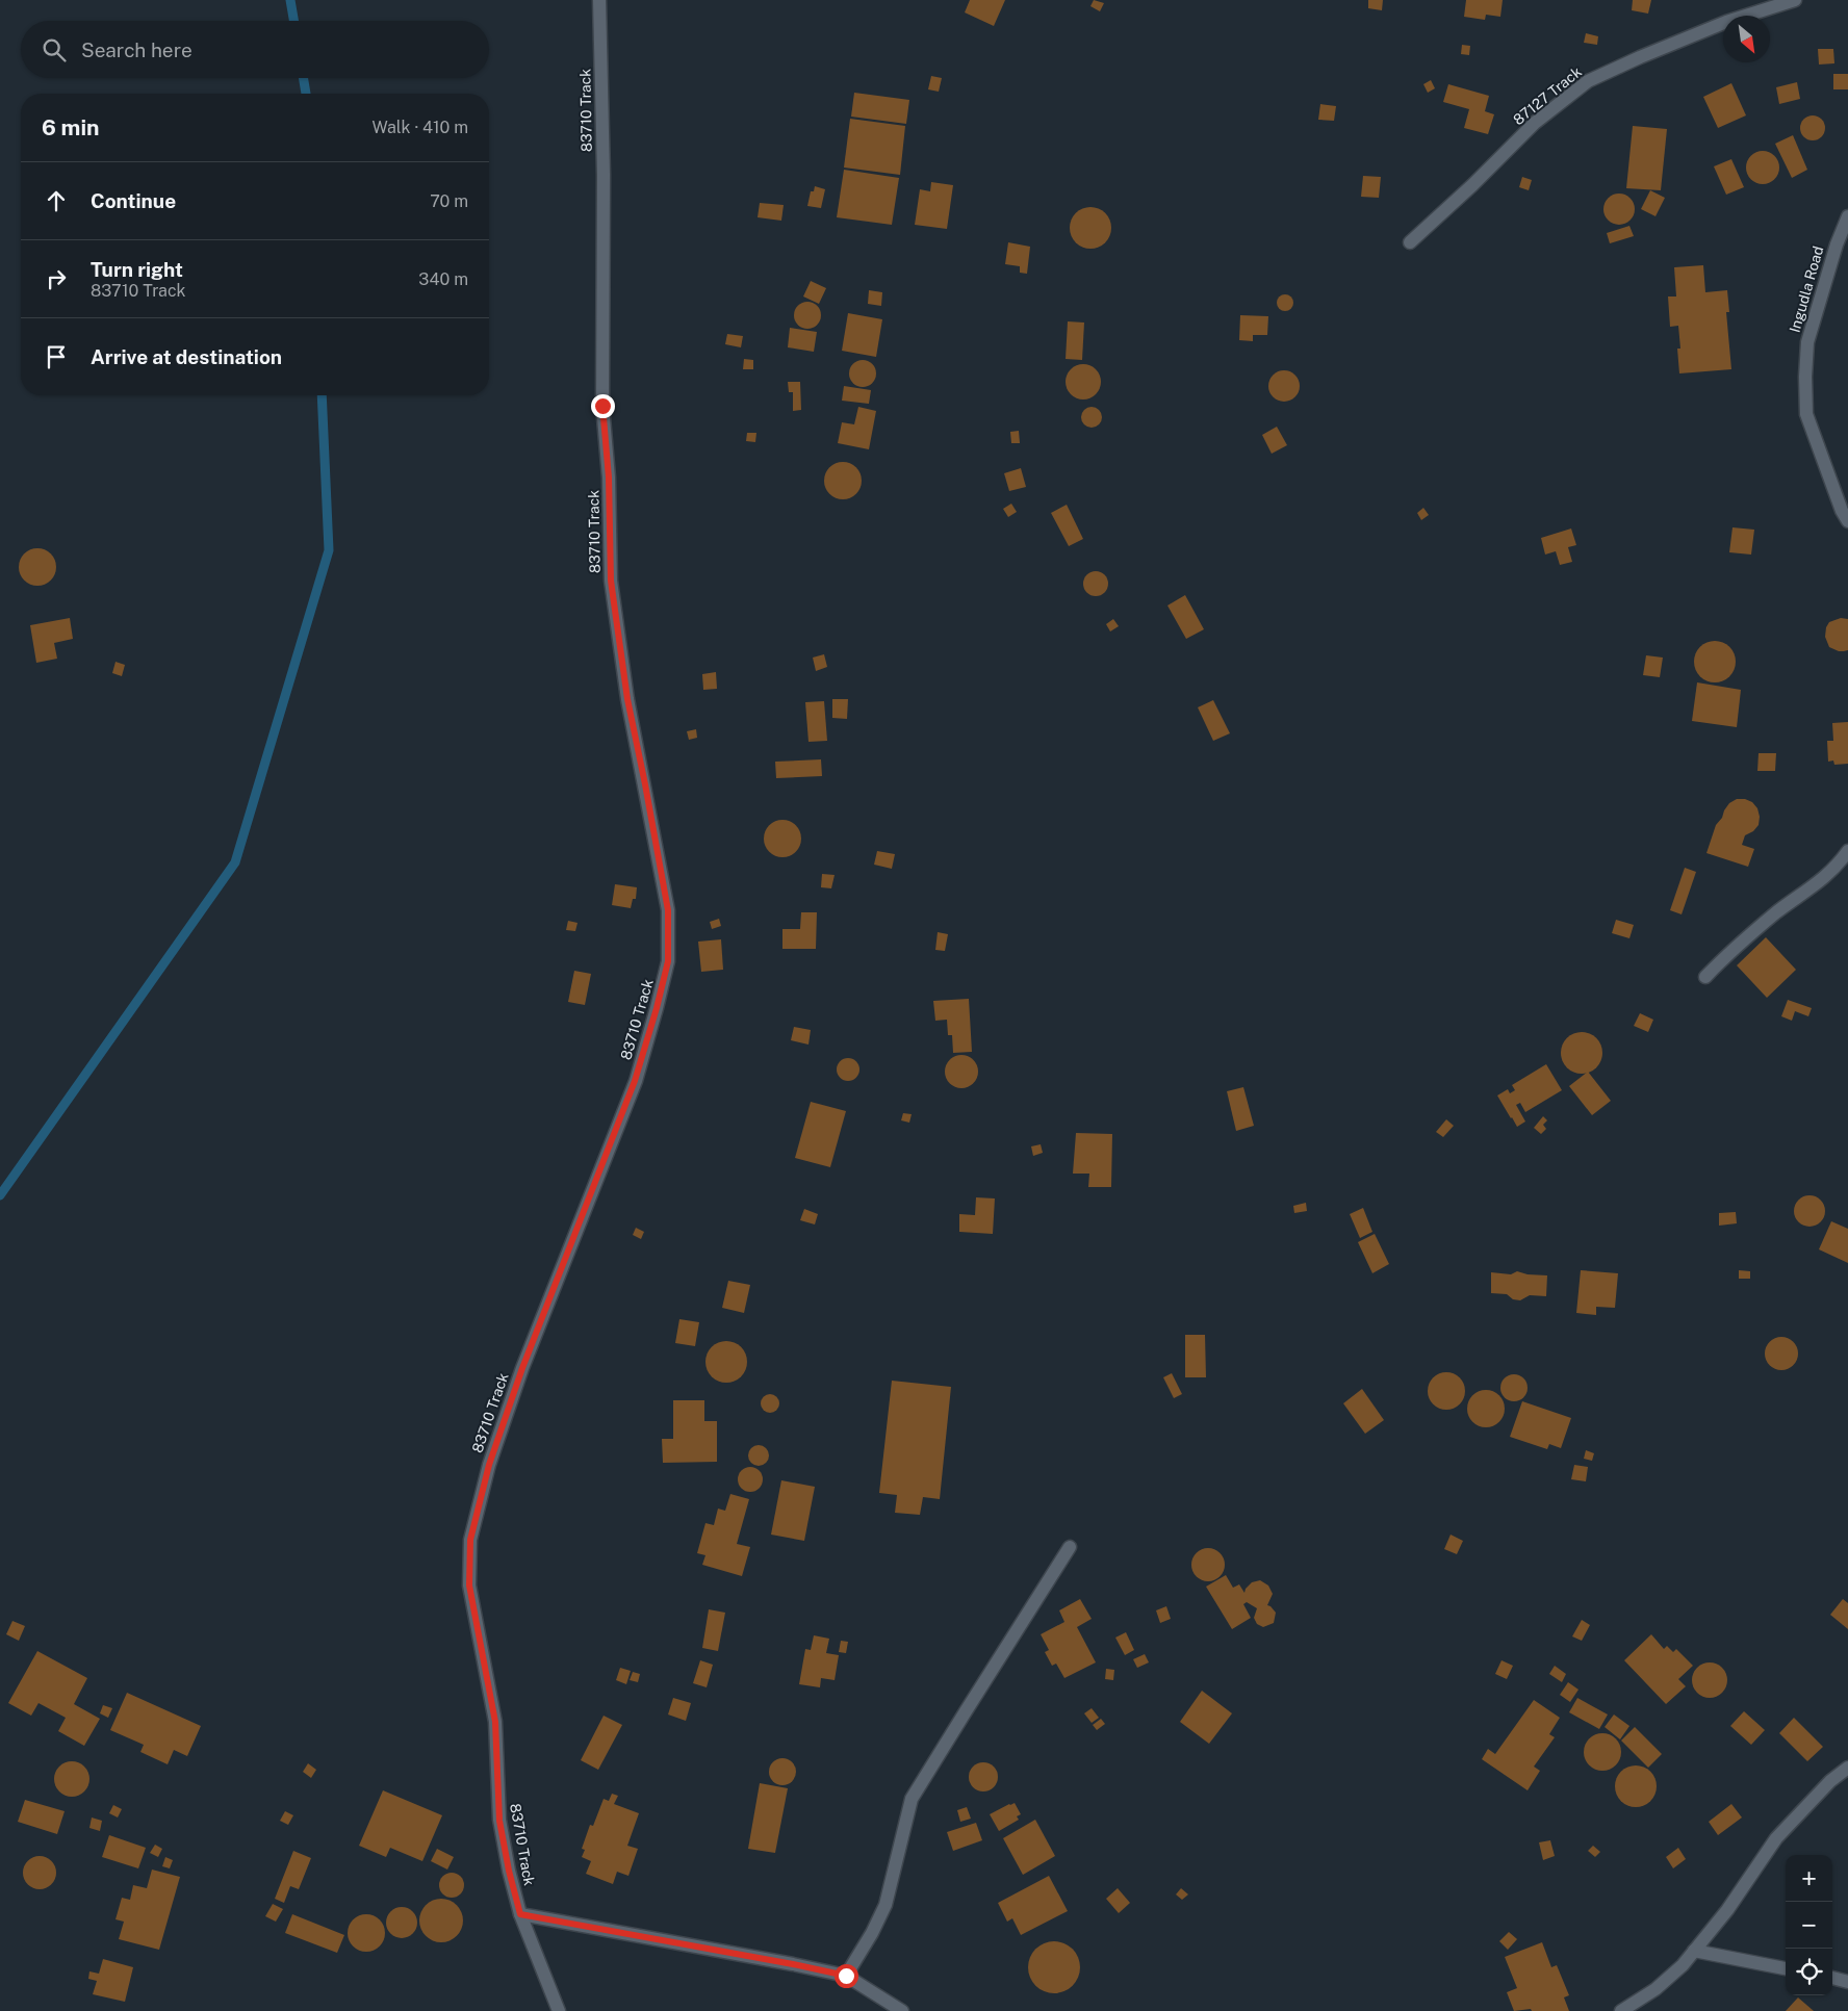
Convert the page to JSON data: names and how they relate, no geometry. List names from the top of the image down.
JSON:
{
  "streets": {
    "street": ["87127 Track", "83710 Track", "Ingudla Road"]
  },
  "north": "bottom right",
  "page": {
    "search": "Search here",
    "heading": ["6 min", "Walk · 410 m"],
    "list": [
      ["Continue", "70 m"],
      ["Turn right", "83710 Track", "340 m"],
      "Arrive at destination"
    ],
    "map_buttons": ["+", "−"]
  }
}
